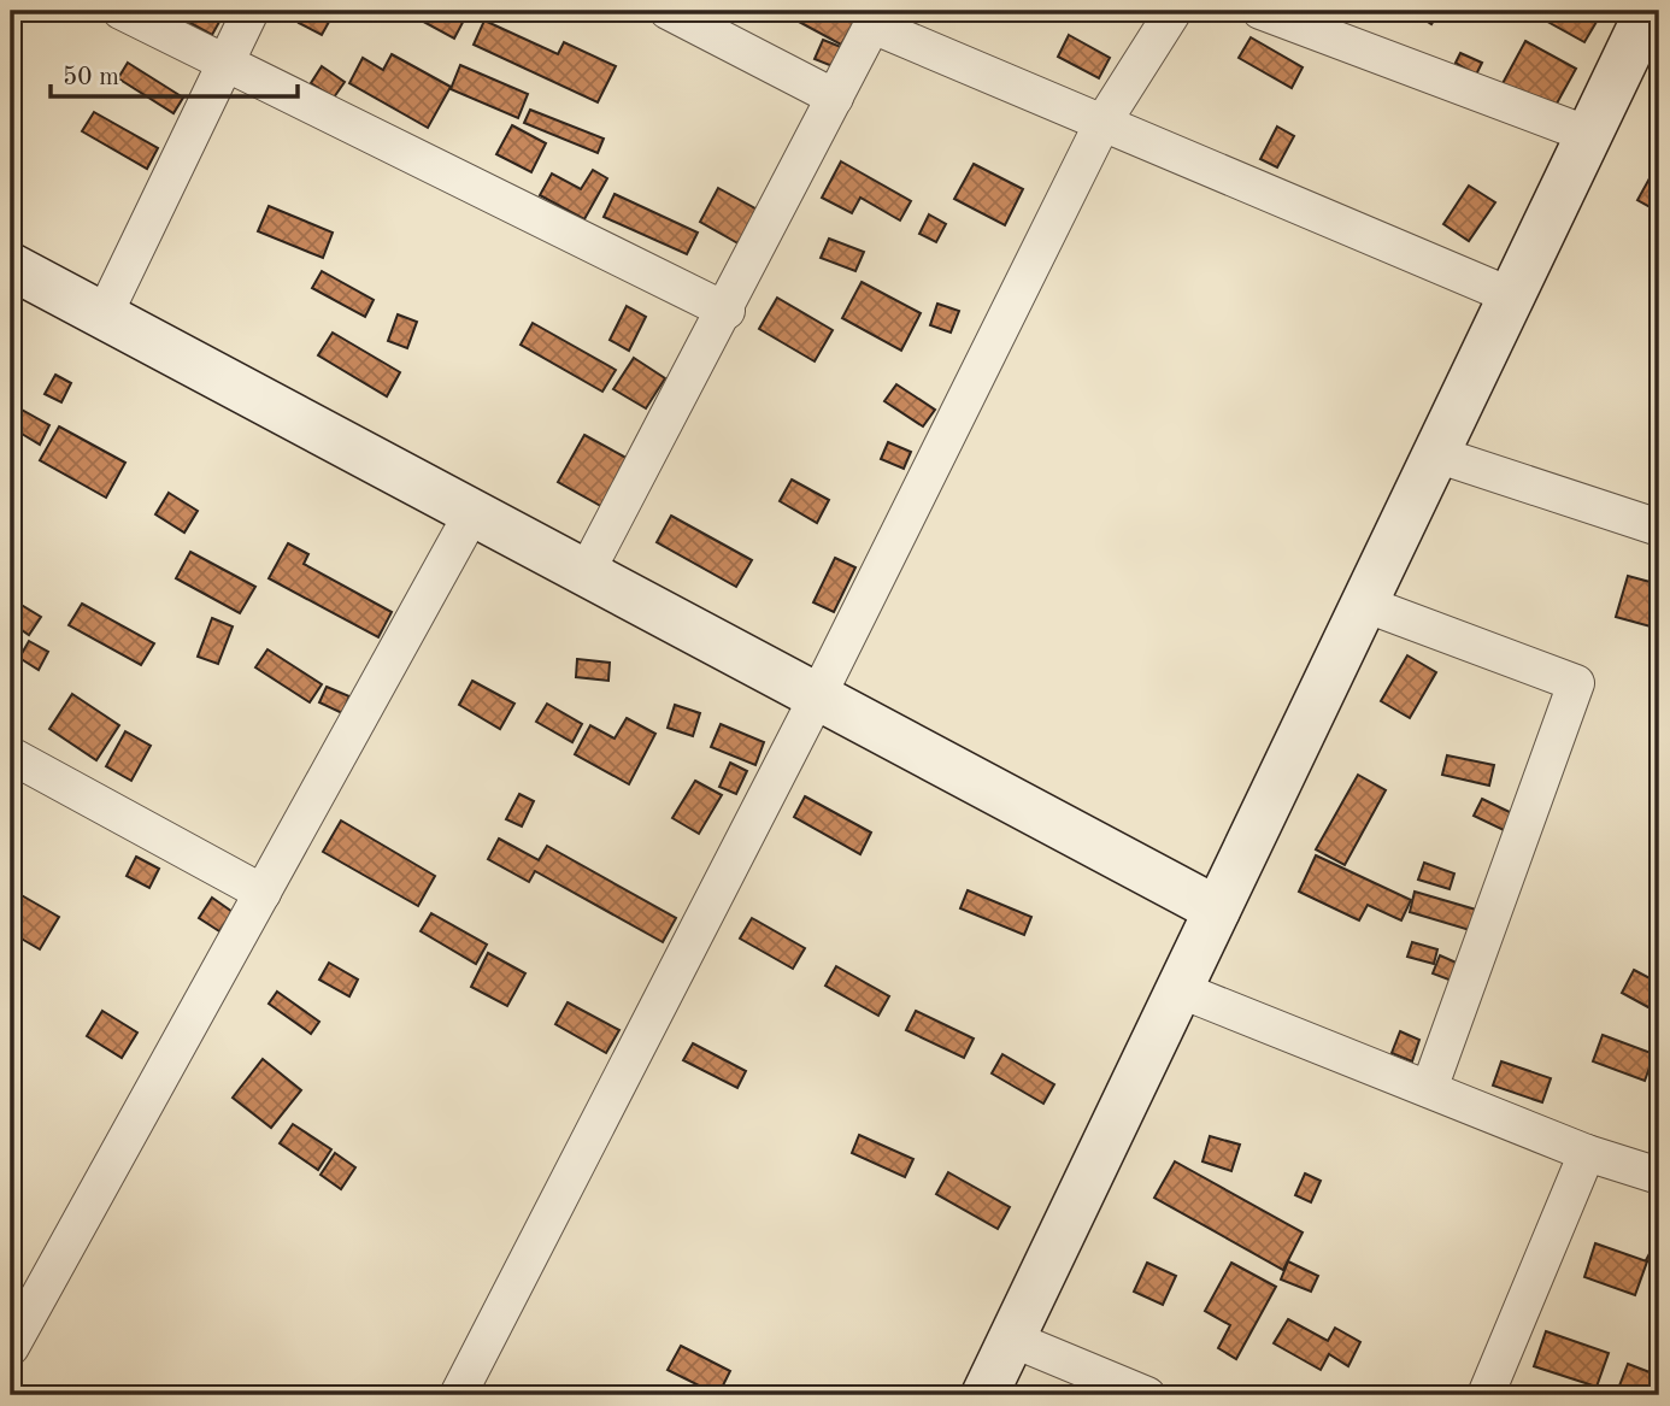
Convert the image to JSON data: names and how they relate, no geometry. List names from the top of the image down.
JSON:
{
  "scale_bar": "50 m"
}
